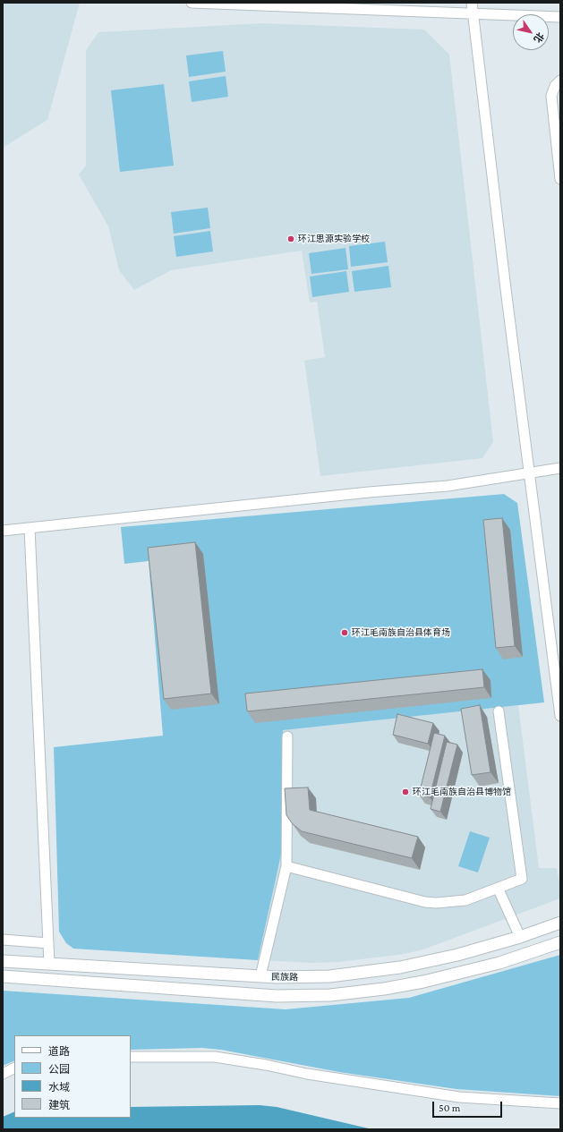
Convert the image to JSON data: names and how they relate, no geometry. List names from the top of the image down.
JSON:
{
  "streets": {
    "main road": ["民族路"]
  },
  "places": ["环江思源实验学校", "环江毛南族自治县体育场", "环江毛南族自治县博物馆"],
  "legend": [
    "道路",
    "公园",
    "水域",
    "建筑"
  ],
  "scale_bar": "50 m",
  "north": "bottom right"
}
